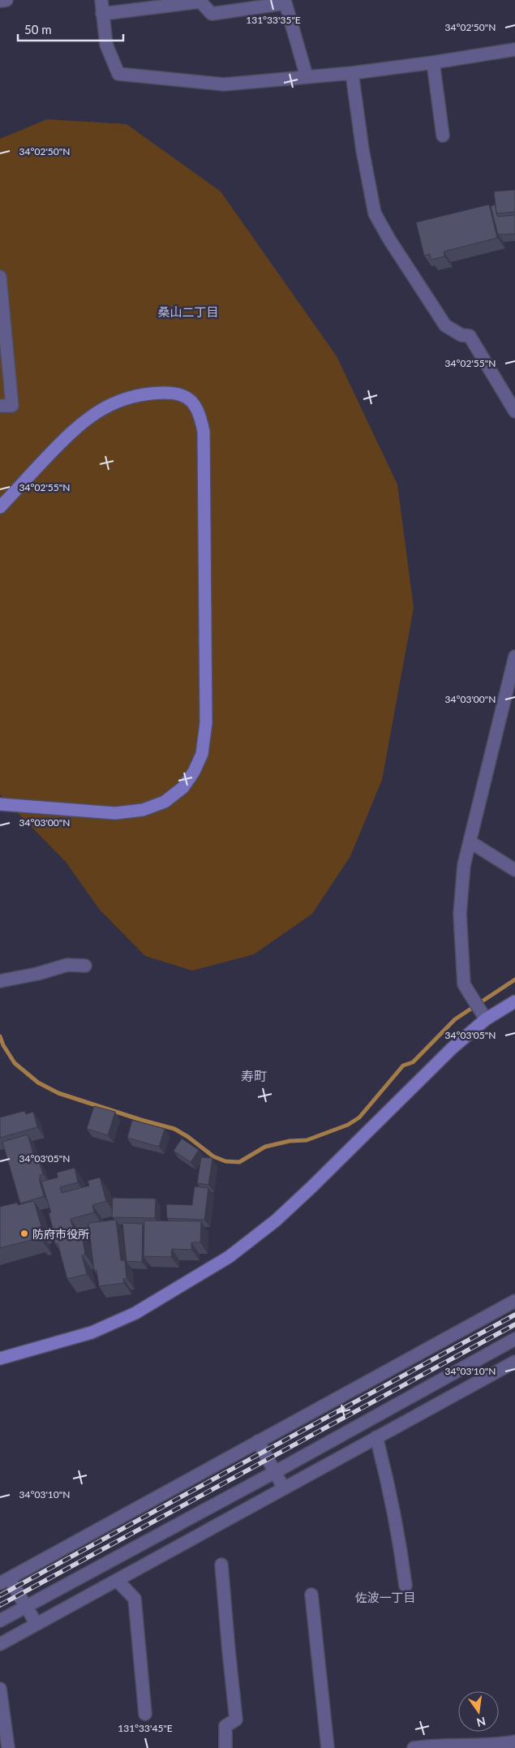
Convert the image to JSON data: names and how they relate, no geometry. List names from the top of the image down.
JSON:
{
  "districts": ["桑山二丁目", "寿町", "佐波一丁目"],
  "places": ["防府市役所"],
  "scale_bar": "50 m",
  "north": "bottom",
  "coordinates": [
    "131°33'35\"E",
    "34°02'50\"N",
    "34°02'55\"N",
    "34°03'00\"N",
    "34°03'05\"N",
    "34°03'10\"N",
    "131°33'45\"E"
  ]
}
